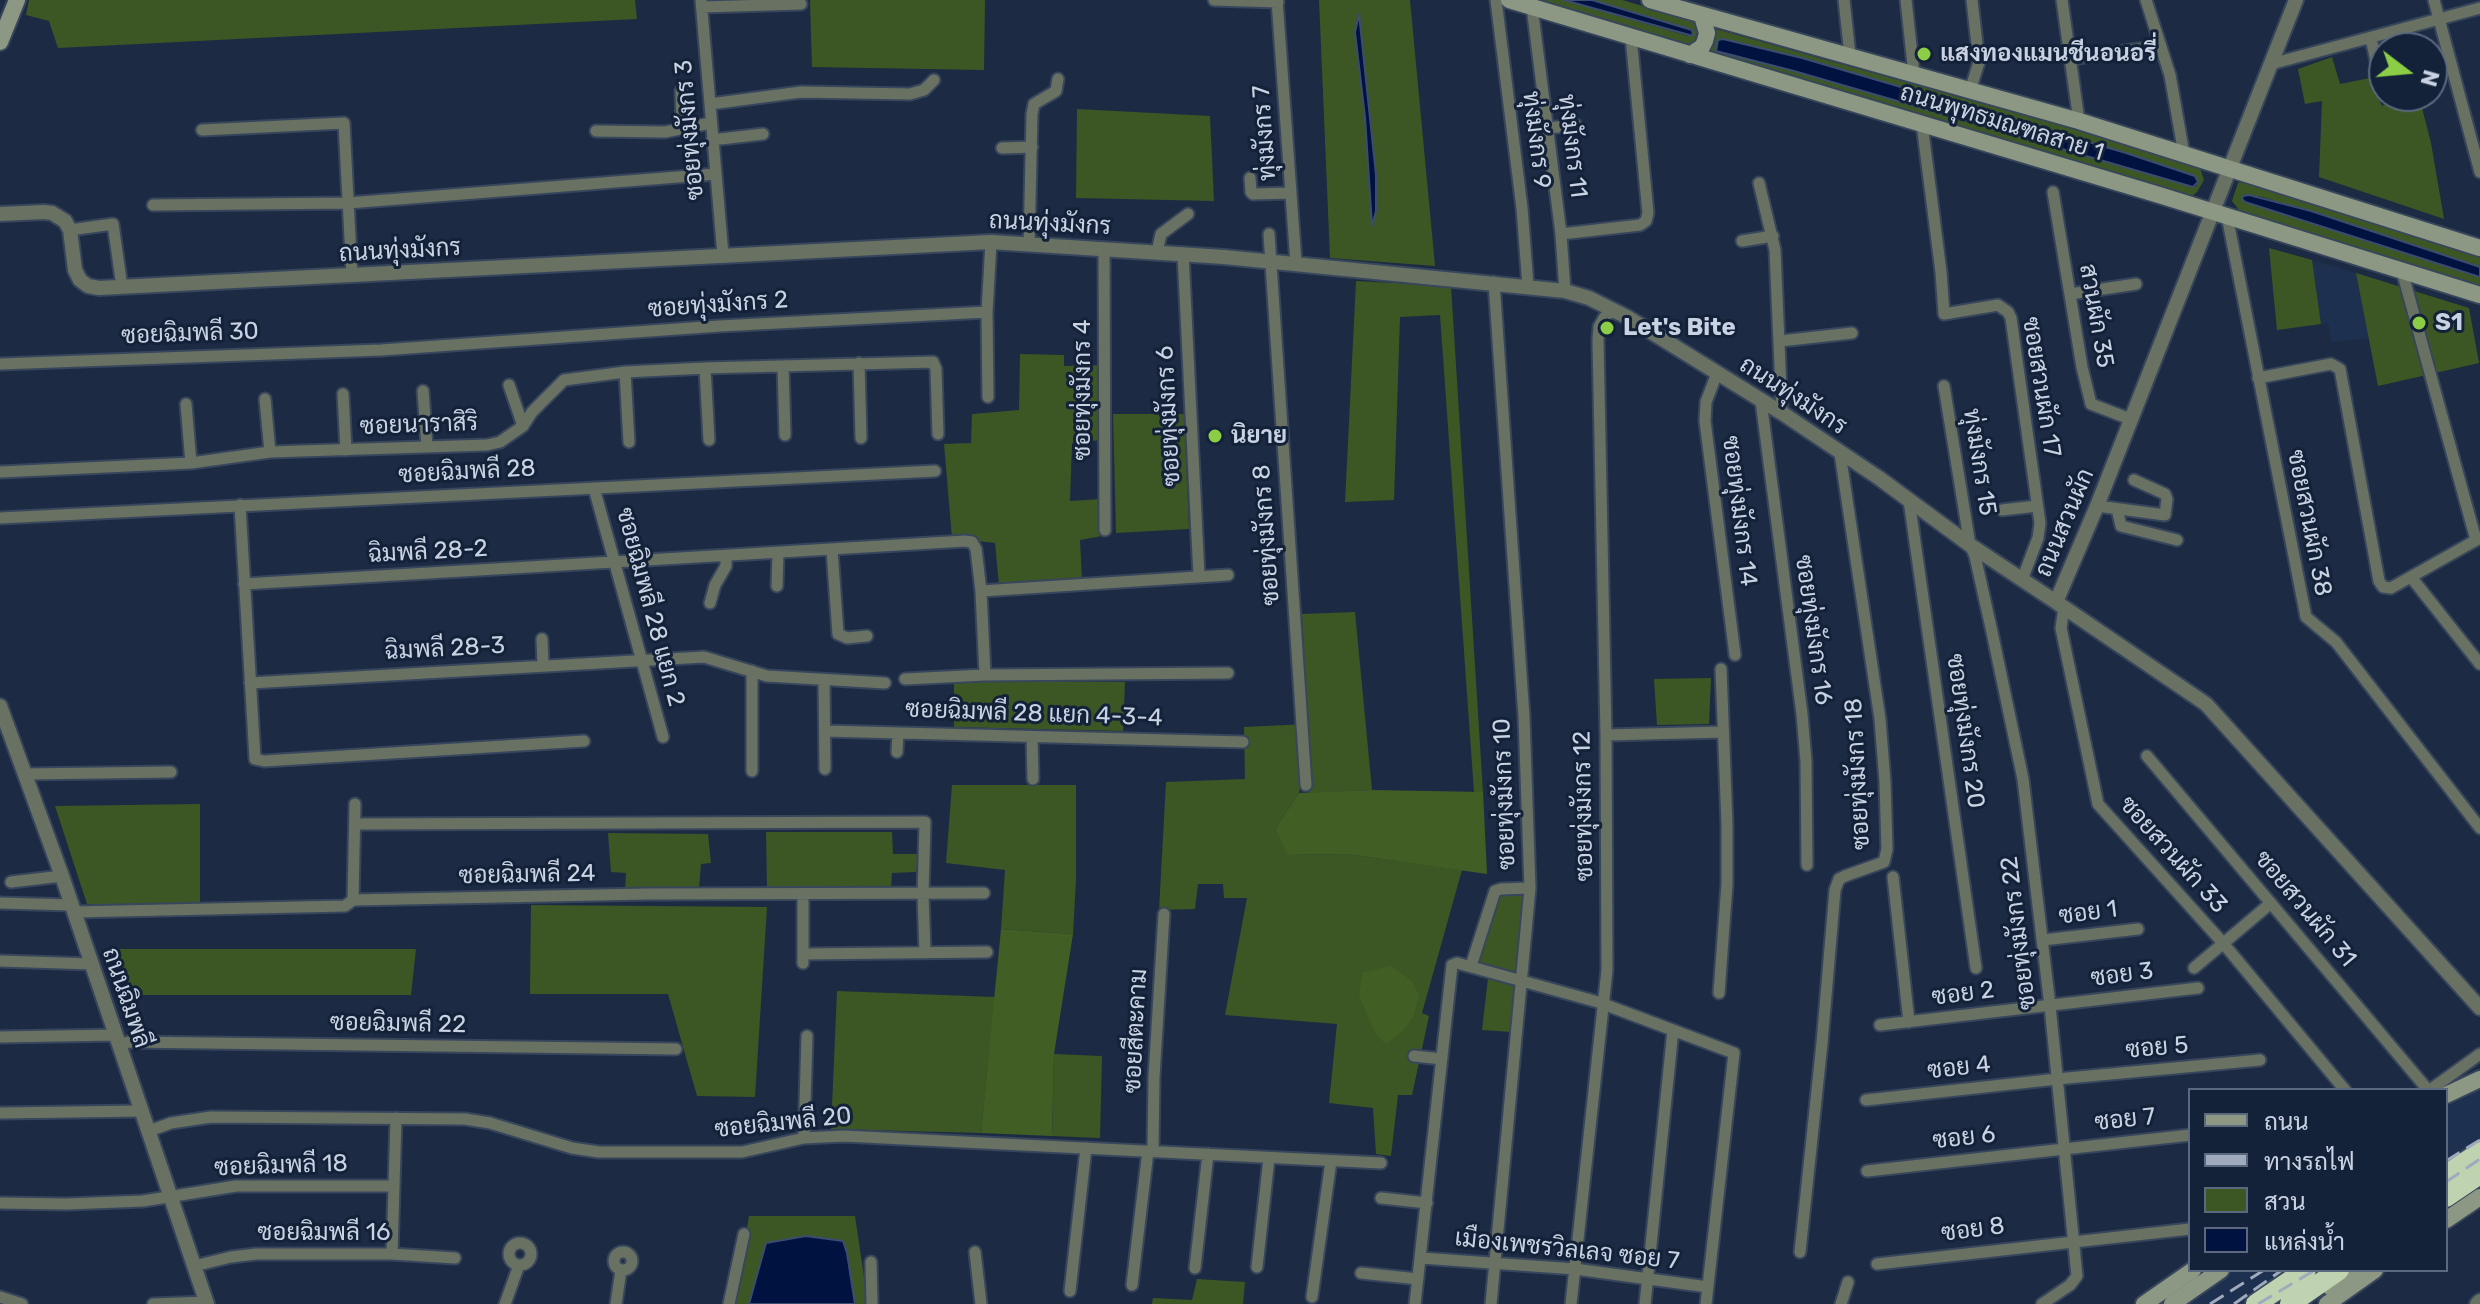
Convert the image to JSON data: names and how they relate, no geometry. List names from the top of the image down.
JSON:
{
  "streets": {
    "main road": ["ถนนพุทธมณฑลสาย 1"],
    "street": [
      "ซอยทุ่งมังกร 3",
      "ทุ่งมังกร 7",
      "ทุ่งมังกร 9",
      "ทุ่งมังกร 11",
      "ถนนทุ่งมังกร",
      "ซอยทุ่งมังกร 2",
      "สวนผัก 35",
      "ซอยฉิมพลี 30",
      "ซอยสวนผัก 17",
      "ซอยทุ่งมังกร 4",
      "ซอยทุ่งมังกร 6",
      "ซอยนาราสิริ",
      "ทุ่งมังกร 15",
      "ซอยฉิมพลี 28",
      "ซอยทุ่งมังกร 14",
      "ถนนสวนผัก",
      "ซอยสวนผัก 38",
      "ซอยทุ่งมังกร 8",
      "ฉิมพลี 28-2",
      "ซอยฉิมพลี 28 แยก 2",
      "ซอยทุ่งมังกร 16",
      "ฉิมพลี 28-3",
      "ซอยฉิมพลี 28 แยก 4-3-4",
      "ซอยทุ่งมังกร 20",
      "ซอยทุ่งมังกร 18",
      "ซอยทุ่งมังกร 10",
      "ซอยทุ่งมังกร 12",
      "ซอยสวนผัก 33",
      "ซอยฉิมพลี 24",
      "ซอยสวนผัก 31",
      "ซอย 1",
      "ซอยทุ่งมังกร 22",
      "ซอย 3",
      "ซอย 2",
      "ถนนฉิมพลี",
      "ซอยฉิมพลี 22",
      "ซอยสีตะคาม",
      "ซอย 5",
      "ซอย 4",
      "ซอย 7",
      "ซอยฉิมพลี 20",
      "ซอย 6",
      "ซอยฉิมพลี 18",
      "ซอย 8",
      "ซอยฉิมพลี 16",
      "เมืองเพชรวิลเลจ ซอย 7"
    ]
  },
  "crossings": [
    ["ถนนพุทธมณฑลสาย 1", "ทุ่งมังกร 11"],
    ["ถนนพุทธมณฑลสาย 1", "ซอยสวนผัก 17"],
    ["ถนนพุทธมณฑลสาย 1", "ถนนสวนผัก"],
    ["ถนนพุทธมณฑลสาย 1", "ซอยสวนผัก 38"],
    ["ซอยทุ่งมังกร 3", "ถนนทุ่งมังกร"],
    ["ทุ่งมังกร 7", "ถนนทุ่งมังกร"],
    ["ทุ่งมังกร 9", "ถนนทุ่งมังกร"],
    ["ทุ่งมังกร 11", "ถนนทุ่งมังกร"],
    ["ถนนทุ่งมังกร", "ซอยสวนผัก 17"],
    ["ถนนทุ่งมังกร", "ซอยทุ่งมังกร 4"],
    ["ถนนทุ่งมังกร", "ซอยทุ่งมังกร 6"],
    ["ถนนทุ่งมังกร", "ทุ่งมังกร 15"],
    ["ถนนทุ่งมังกร", "ซอยทุ่งมังกร 14"],
    ["ถนนทุ่งมังกร", "ถนนสวนผัก"],
    ["ถนนทุ่งมังกร", "ซอยทุ่งมังกร 8"],
    ["ถนนทุ่งมังกร", "ซอยทุ่งมังกร 16"],
    ["ถนนทุ่งมังกร", "ซอยทุ่งมังกร 20"],
    ["ถนนทุ่งมังกร", "ซอยทุ่งมังกร 18"],
    ["ถนนทุ่งมังกร", "ซอยทุ่งมังกร 10"],
    ["ถนนทุ่งมังกร", "ซอยทุ่งมังกร 12"],
    ["ถนนทุ่งมังกร", "ซอยสวนผัก 33"],
    ["ถนนทุ่งมังกร", "ซอยทุ่งมังกร 22"],
    ["ซอยทุ่งมังกร 2", "ซอยฉิมพลี 30"],
    ["สวนผัก 35", "ถนนสวนผัก"],
    ["ทุ่งมังกร 15", "ซอยทุ่งมังกร 22"],
    ["ซอยฉิมพลี 28", "ซอยฉิมพลี 28 แยก 2"],
    ["ถนนสวนผัก", "ซอยสวนผัก 38"],
    ["ถนนสวนผัก", "ซอยสวนผัก 33"],
    ["ฉิมพลี 28-2", "ซอยฉิมพลี 28 แยก 2"],
    ["ซอยฉิมพลี 28 แยก 2", "ฉิมพลี 28-3"],
    ["ซอยทุ่งมังกร 10", "เมืองเพชรวิลเลจ ซอย 7"],
    ["ซอยทุ่งมังกร 12", "เมืองเพชรวิลเลจ ซอย 7"],
    ["ซอยฉิมพลี 24", "ถนนฉิมพลี"],
    ["ซอย 1", "ซอยทุ่งมังกร 22"],
    ["ซอยทุ่งมังกร 22", "ซอย 3"],
    ["ซอยทุ่งมังกร 22", "ซอย 2"],
    ["ซอยทุ่งมังกร 22", "ซอย 5"],
    ["ซอยทุ่งมังกร 22", "ซอย 4"],
    ["ซอยทุ่งมังกร 22", "ซอย 7"],
    ["ซอยทุ่งมังกร 22", "ซอย 6"],
    ["ซอยทุ่งมังกร 22", "ซอย 8"],
    ["ซอย 3", "ซอย 2"],
    ["ถนนฉิมพลี", "ซอยฉิมพลี 22"],
    ["ถนนฉิมพลี", "ซอยฉิมพลี 20"],
    ["ถนนฉิมพลี", "ซอยฉิมพลี 18"],
    ["ถนนฉิมพลี", "ซอยฉิมพลี 16"],
    ["ซอยสีตะคาม", "ซอยฉิมพลี 20"],
    ["ซอย 5", "ซอย 4"],
    ["ซอย 7", "ซอย 6"]
  ],
  "places": [
    "แสงทองแมนชีนอนอรี่",
    "S1",
    "Let's Bite",
    "นิยาย"
  ],
  "legend": [
    "ถนน",
    "ทางรถไฟ",
    "สวน",
    "แหล่งน้ำ"
  ],
  "north": "right"
}
